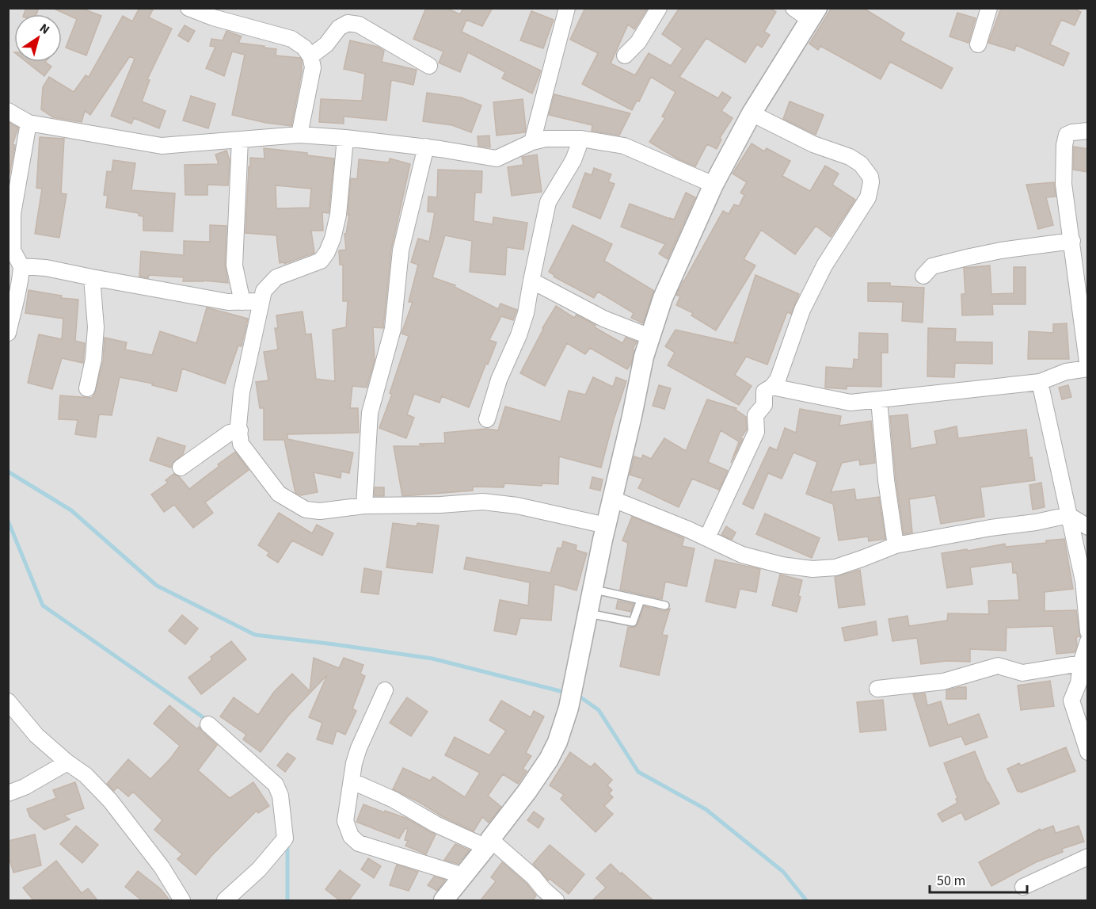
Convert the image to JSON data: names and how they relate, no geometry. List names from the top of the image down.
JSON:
{
  "scale_bar": "50 m",
  "north": "top right"
}
